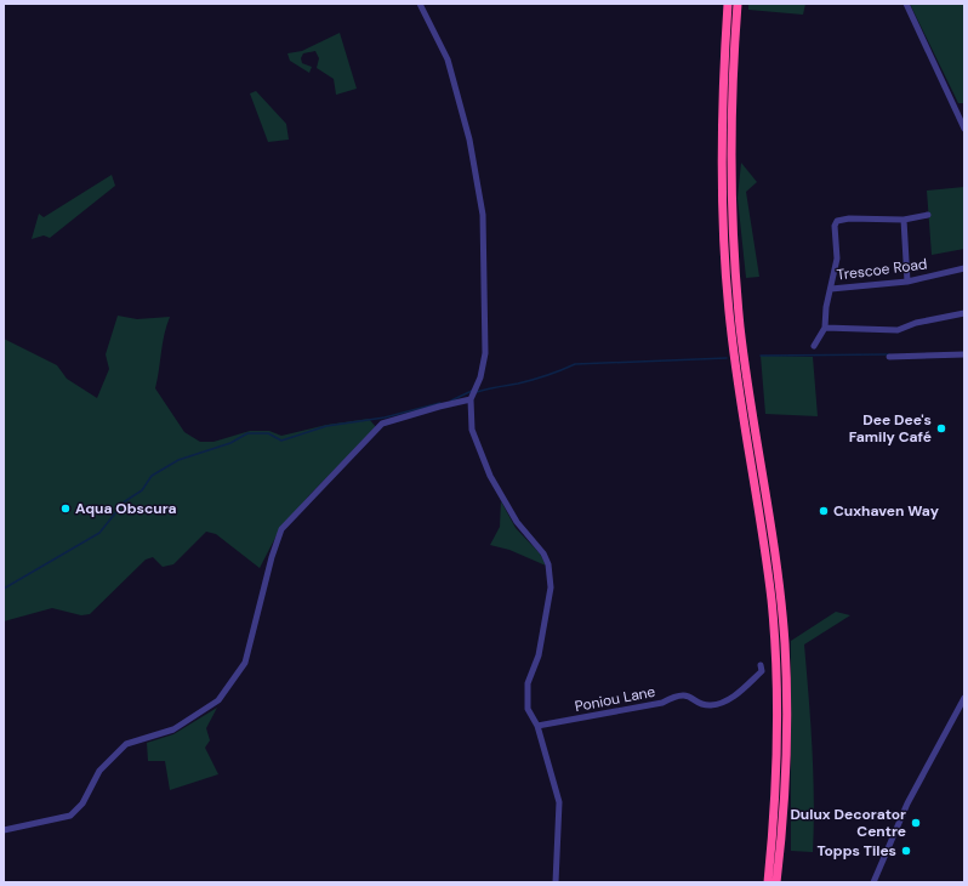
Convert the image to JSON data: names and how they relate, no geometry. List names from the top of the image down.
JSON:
{
  "streets": {
    "street": ["Trescoe Road", "Poniou Lane"]
  },
  "places": [
    "Dee Dee's Family Café",
    "Aqua Obscura",
    "Cuxhaven Way",
    "Dulux Decorator Centre",
    "Topps Tiles"
  ]
}
